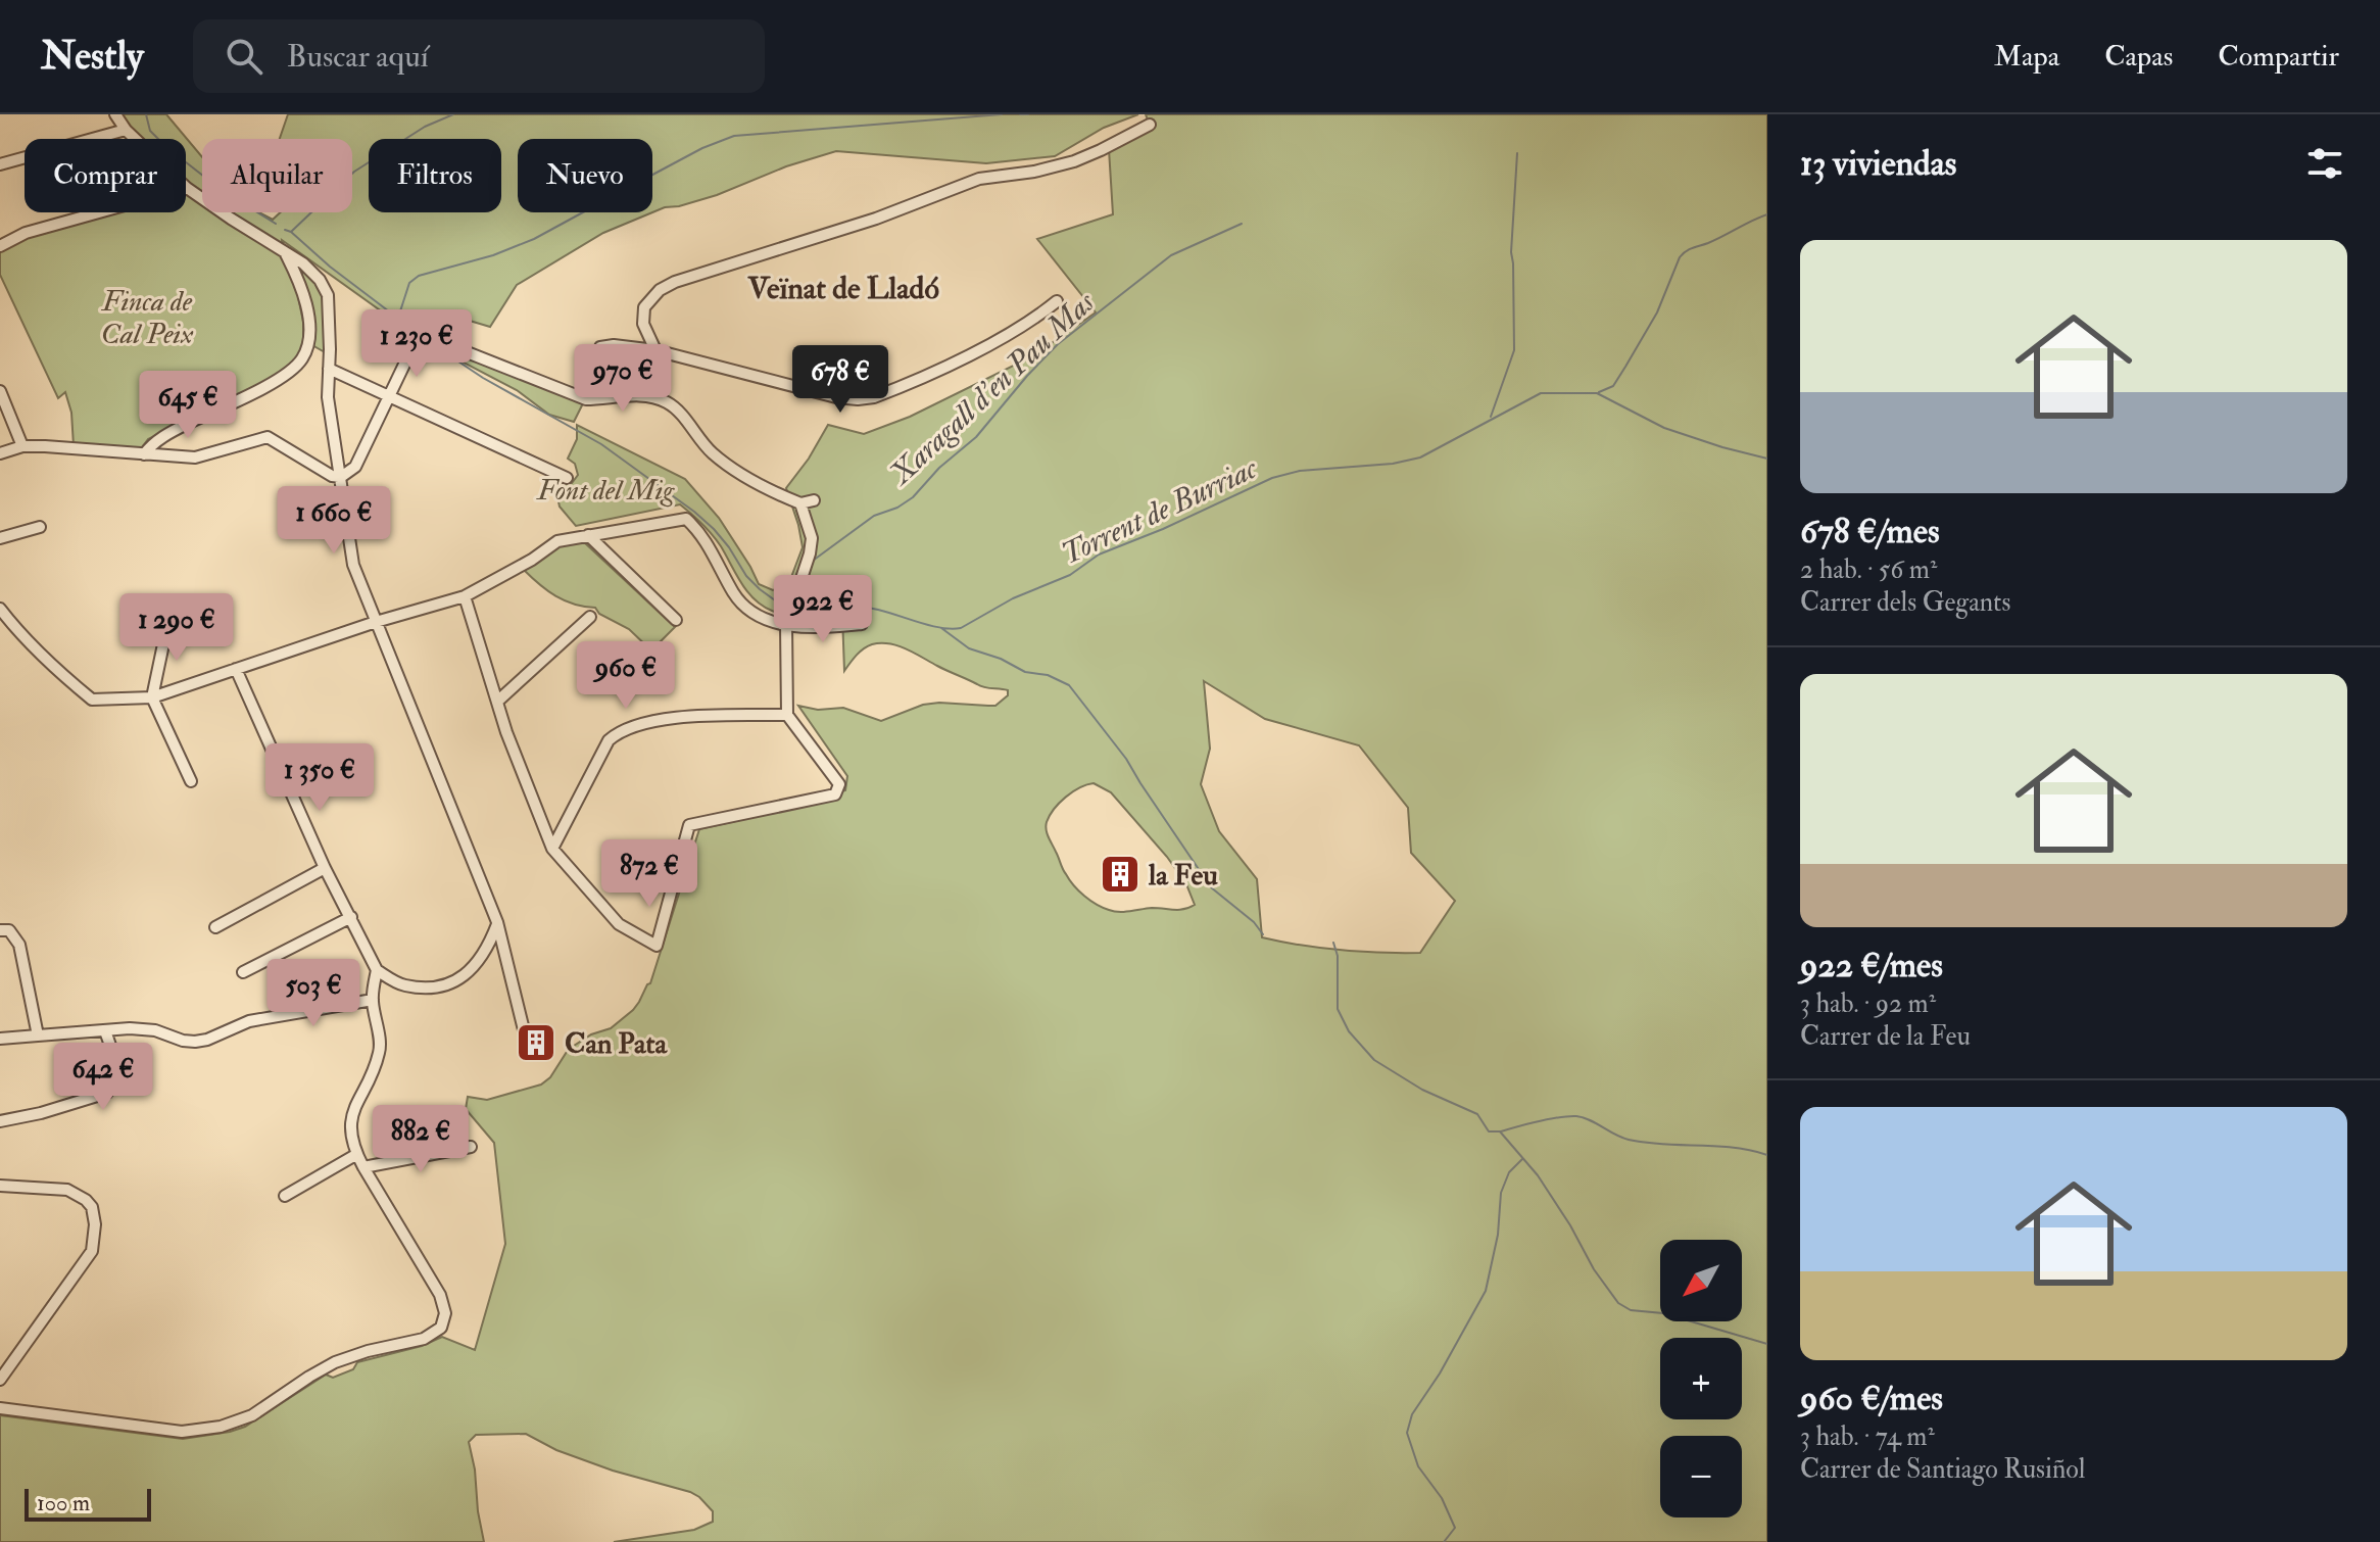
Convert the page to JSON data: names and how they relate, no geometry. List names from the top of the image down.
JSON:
{
  "districts": ["Veïnat de Lladó"],
  "water": ["Xaragall d'en Pau Mas", "Torrent de Burriac"],
  "parks": ["Finca de Cal Peix", "Font del Mig"],
  "places": {
    "building": ["la Feu", "Can Pata"]
  },
  "scale_bar": "100 m",
  "north": "bottom left",
  "page": {
    "header": "Nestly",
    "search": "Buscar aquí",
    "nav": ["Mapa", "Capas", "Compartir"],
    "heading": "13 viviendas",
    "chip": [
      "Comprar",
      "Alquilar",
      "Filtros",
      "Nuevo"
    ],
    "list": [
      {
        "name": "678 €/mes",
        "note": "2 hab. · 56 m² · Carrer dels Gegants"
      },
      {
        "name": "922 €/mes",
        "note": "3 hab. · 92 m² · Carrer de la Feu"
      },
      {
        "name": "960 €/mes",
        "note": "3 hab. · 74 m² · Carrer de Santiago Rusiñol"
      }
    ],
    "price": [
      "1 230 €",
      "970 €",
      "678 €",
      "645 €",
      "1 660 €",
      "922 €",
      "1 290 €",
      "960 €",
      "1 350 €",
      "872 €",
      "503 €",
      "642 €",
      "882 €"
    ],
    "map_buttons": ["+", "−"],
    "scale": "100 m"
  }
}
